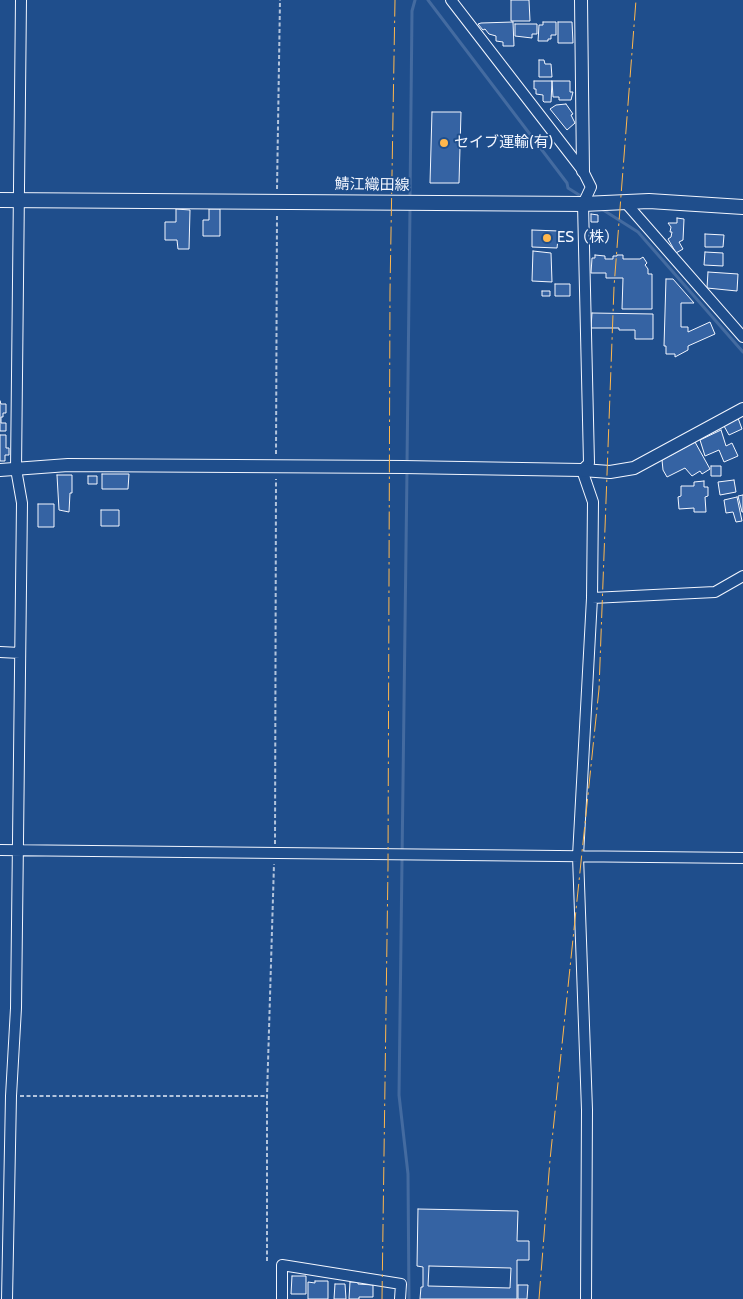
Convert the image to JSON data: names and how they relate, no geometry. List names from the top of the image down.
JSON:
{
  "streets": {
    "main road": ["鯖江織田線"]
  },
  "places": ["セイブ運輸(有)", "ES（株）"]
}
